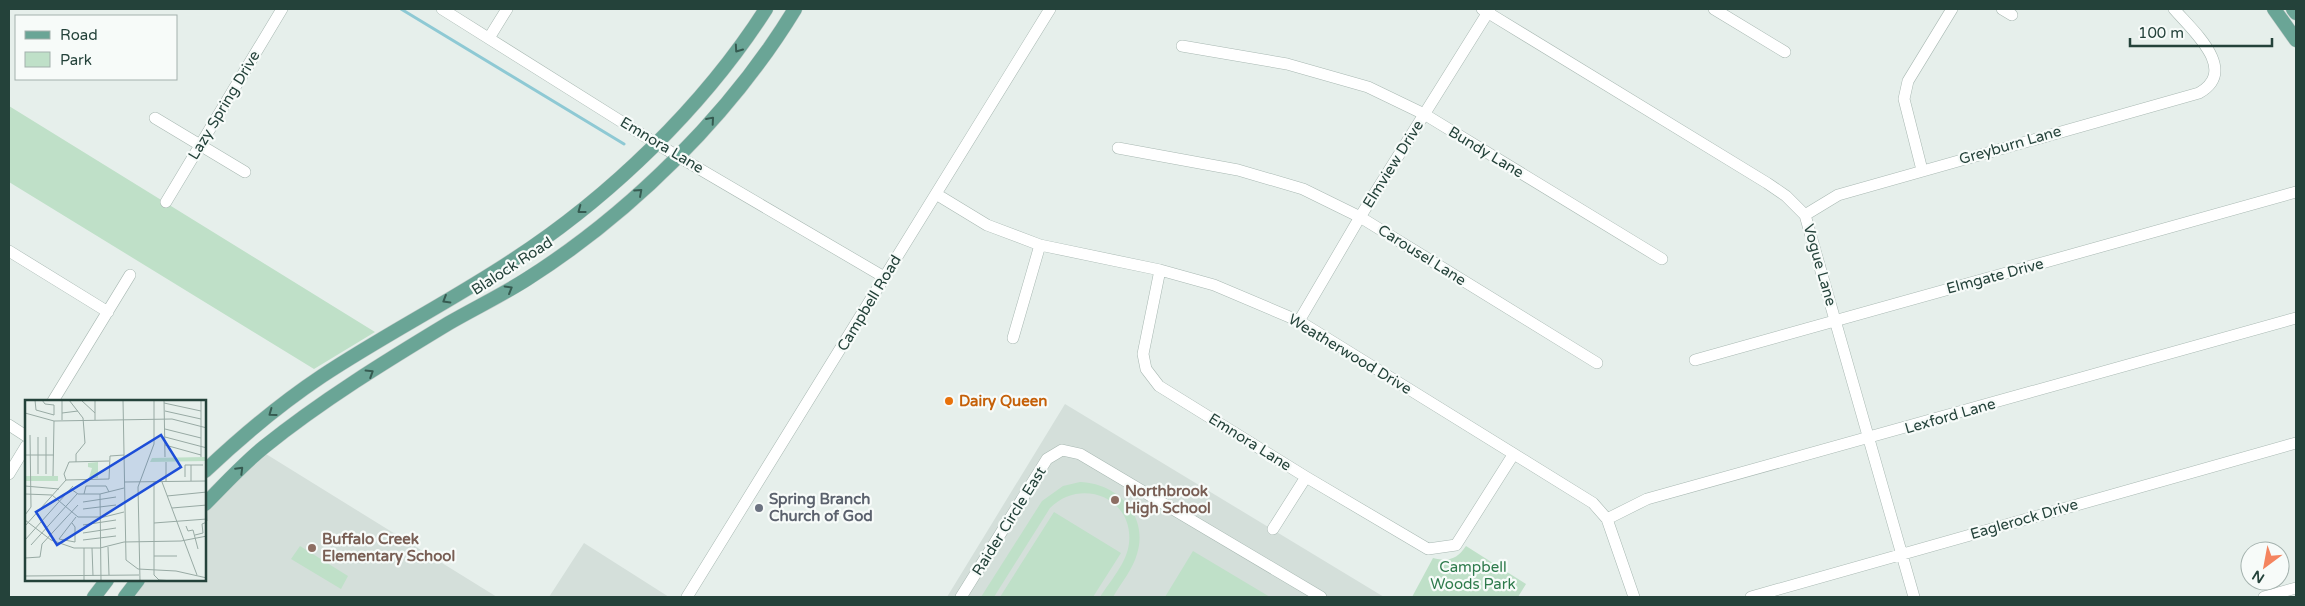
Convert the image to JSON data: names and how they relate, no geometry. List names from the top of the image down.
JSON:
{
  "streets": {
    "main road": ["Blalock Road"],
    "street": [
      "Lazy Spring Drive",
      "Emnora Lane",
      "Greyburn Lane",
      "Bundy Lane",
      "Elmview Drive",
      "Carousel Lane",
      "Vogue Lane",
      "Elmgate Drive",
      "Campbell Road",
      "Weatherwood Drive",
      "Lexford Lane",
      "Eaglerock Drive",
      "Raider Circle East"
    ]
  },
  "crossings": [
    ["Emnora Lane", "Blalock Road"],
    ["Emnora Lane", "Campbell Road"],
    ["Emnora Lane", "Weatherwood Drive"],
    ["Greyburn Lane", "Vogue Lane"],
    ["Bundy Lane", "Elmview Drive"],
    ["Elmview Drive", "Carousel Lane"],
    ["Elmview Drive", "Vogue Lane"],
    ["Elmview Drive", "Weatherwood Drive"],
    ["Vogue Lane", "Elmgate Drive"],
    ["Vogue Lane", "Lexford Lane"],
    ["Vogue Lane", "Eaglerock Drive"],
    ["Campbell Road", "Weatherwood Drive"],
    ["Weatherwood Drive", "Lexford Lane"]
  ],
  "parks": ["Campbell Woods Park"],
  "places": [
    "Dairy Queen",
    "Northbrook High School",
    "Spring Branch Church of God",
    "Buffalo Creek Elementary School"
  ],
  "legend": ["Road", "Park"],
  "scale_bar": "100 m",
  "north": "bottom left"
}
